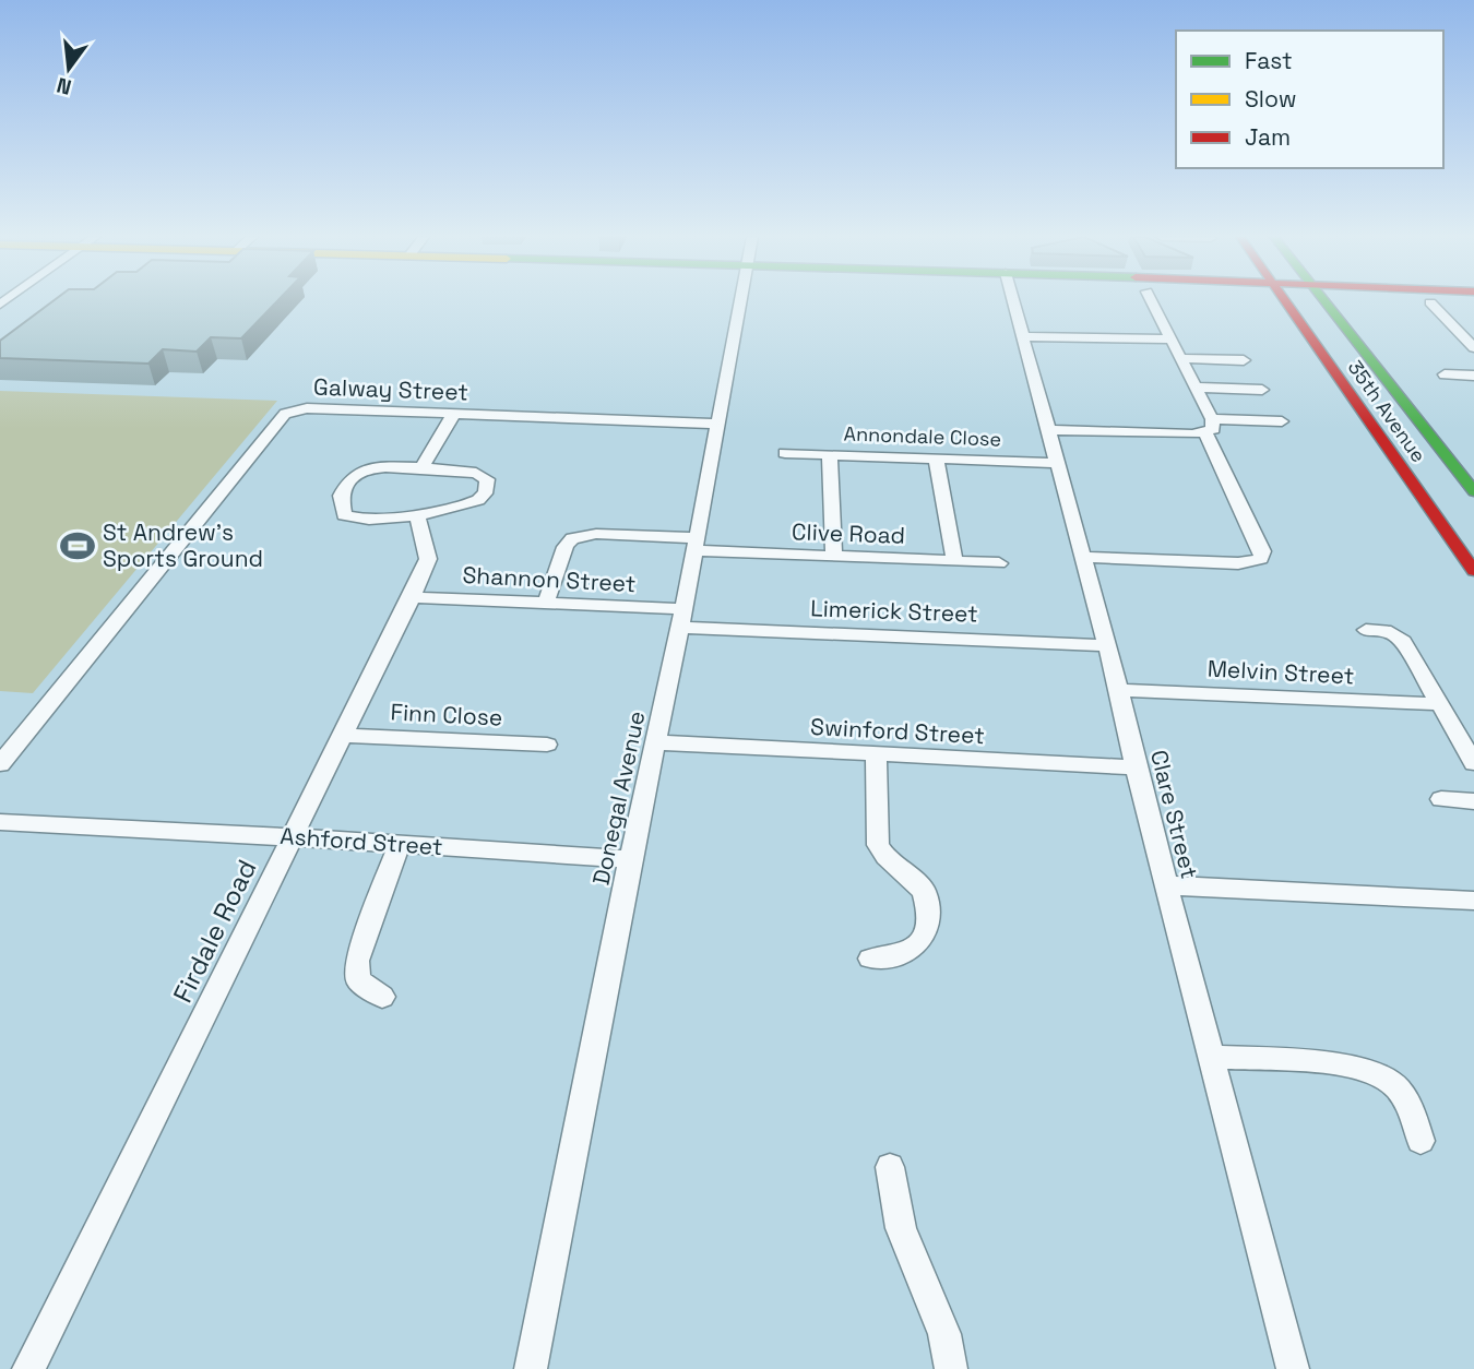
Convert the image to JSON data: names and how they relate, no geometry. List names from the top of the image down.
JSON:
{
  "streets": {
    "street": [
      "Galway Street",
      "35th Avenue",
      "Annondale Close",
      "Clive Road",
      "Shannon Street",
      "Limerick Street",
      "Melvin Street",
      "Finn Close",
      "Swinford Street",
      "Donegal Avenue",
      "Clare Street",
      "Ashford Street",
      "Firdale Road"
    ]
  },
  "crossings": [
    ["Galway Street", "Donegal Avenue"],
    ["Annondale Close", "Clare Street"],
    ["Clive Road", "Shannon Street"],
    ["Clive Road", "Donegal Avenue"],
    ["Shannon Street", "Limerick Street"],
    ["Shannon Street", "Donegal Avenue"],
    ["Shannon Street", "Firdale Road"],
    ["Limerick Street", "Donegal Avenue"],
    ["Limerick Street", "Clare Street"],
    ["Melvin Street", "Clare Street"],
    ["Finn Close", "Firdale Road"],
    ["Swinford Street", "Donegal Avenue"],
    ["Swinford Street", "Clare Street"],
    ["Donegal Avenue", "Ashford Street"],
    ["Ashford Street", "Firdale Road"]
  ],
  "places": {
    "sports": ["St Andrew's Sports Ground"]
  },
  "legend": ["Fast", "Slow", "Jam"],
  "north": "bottom"
}
